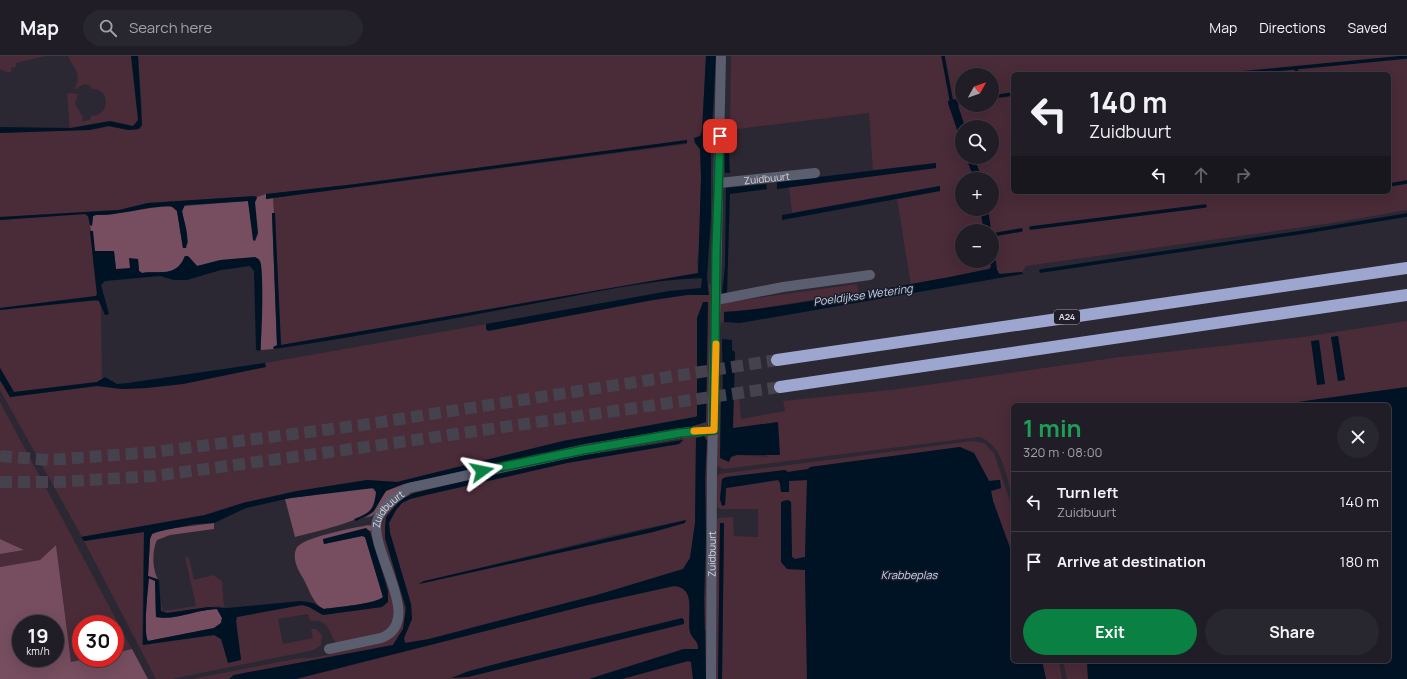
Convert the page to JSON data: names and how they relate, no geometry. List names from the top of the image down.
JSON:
{
  "streets": {
    "highway": ["A24"],
    "street": ["Zuidbuurt"]
  },
  "water": ["Poeldijkse Wetering", "Krabbeplas"],
  "north": "top right",
  "page": {
    "header": "Map",
    "search": "Search here",
    "nav": ["Map", "Directions", "Saved"],
    "map_buttons": ["+", "−"],
    "turn": ["140 m", "Zuidbuurt"],
    "heading": ["1 min", "320 m · 08:00"],
    "list": [
      {
        "name": "Turn left",
        "note": "Zuidbuurt",
        "value": "140 m"
      },
      {
        "name": "Arrive at destination",
        "value": "180 m"
      }
    ],
    "buttons": ["Exit", "Share"],
    "speed": "19 km/h",
    "limit": "30"
  }
}
